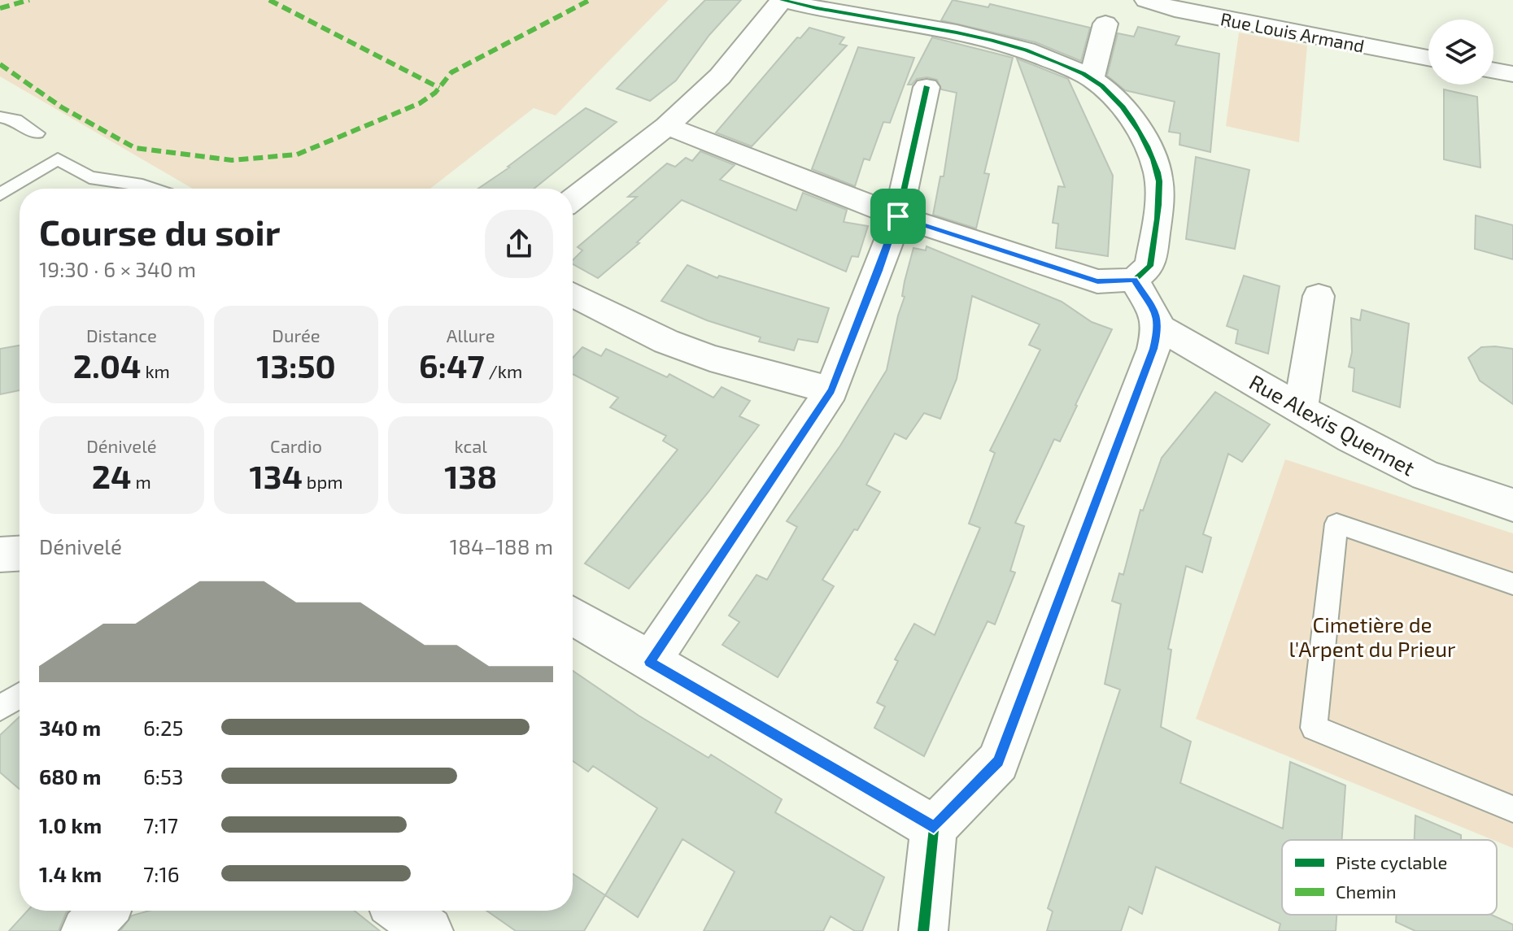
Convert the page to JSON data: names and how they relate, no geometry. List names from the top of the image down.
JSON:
{
  "streets": {
    "street": ["Rue Louis Armand", "Rue Alexis Quennet"]
  },
  "parks": ["Cimetière de l'Arpent du Prieur"],
  "legend": ["Piste cyclable", "Chemin"],
  "page": {
    "heading": ["Course du soir", "19:30 · 6 × 340 m"],
    "stats": [
      ["Distance", "2.04 km"],
      ["Durée", "13:50"],
      ["Allure", "6:47 /km"],
      ["Dénivelé", "24 m"],
      ["Cardio", "134 bpm"],
      ["kcal", "138"]
    ],
    "chart": ["Dénivelé", "184–188 m"],
    "list": [
      {
        "name": "340 m",
        "note": "6:25"
      },
      {
        "name": "680 m",
        "note": "6:53"
      },
      {
        "name": "1.0 km",
        "note": "7:17"
      },
      {
        "name": "1.4 km",
        "note": "7:16"
      }
    ]
  }
}
